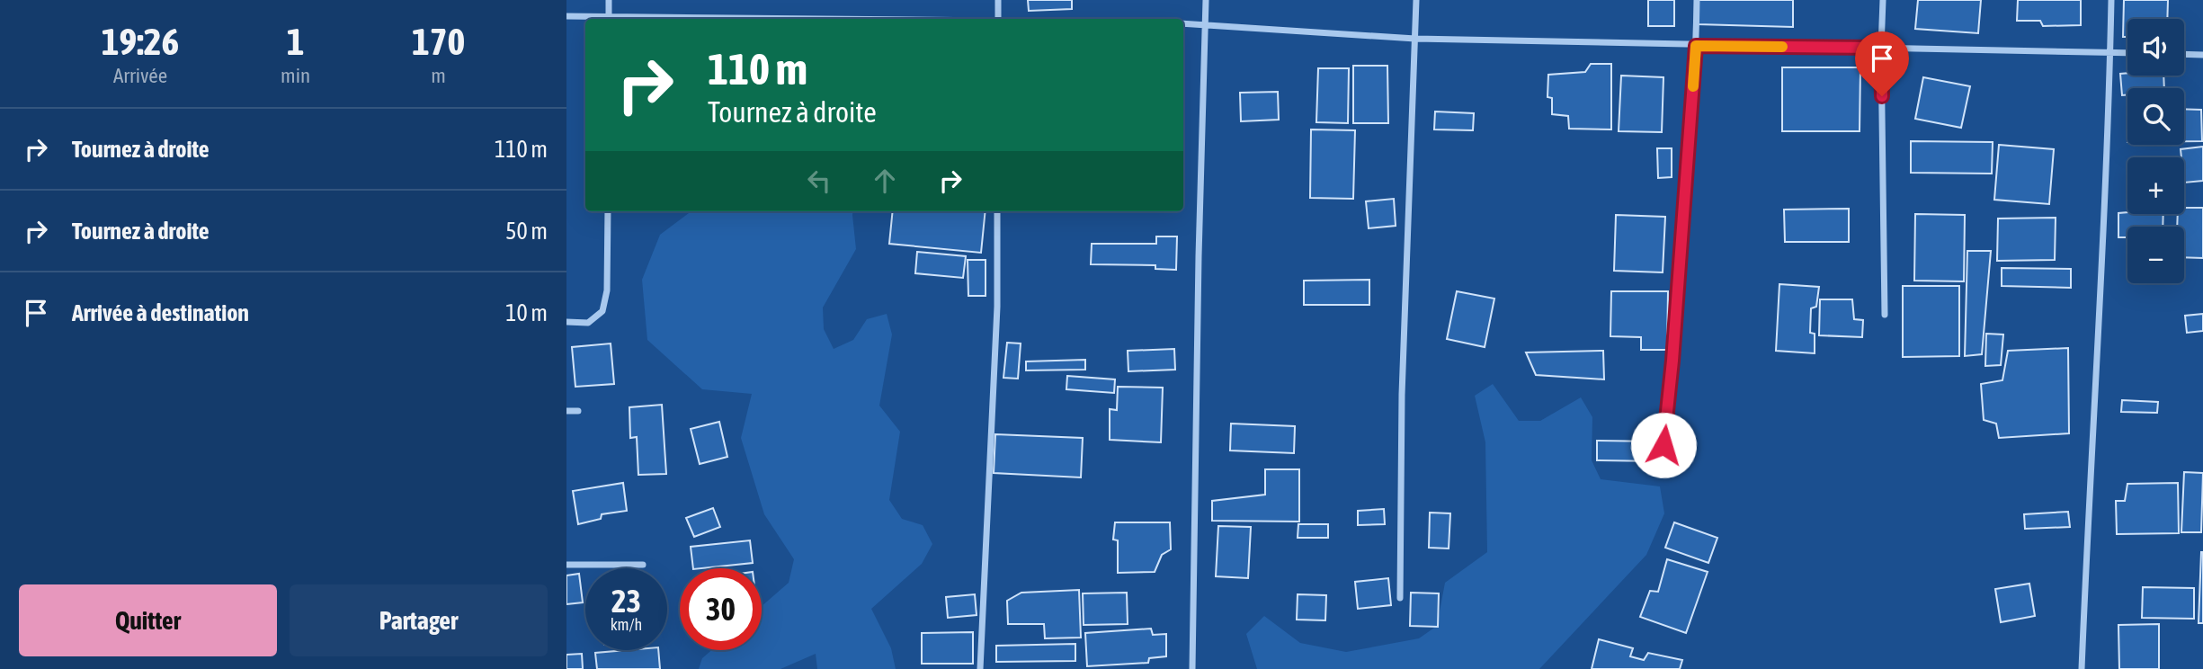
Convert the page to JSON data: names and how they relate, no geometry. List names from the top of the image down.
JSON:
{
  "page": {
    "eta": [
      "19:26",
      "Arrivée",
      "1",
      "min",
      "170",
      "m"
    ],
    "map_buttons": ["+", "−"],
    "turn": ["110 m", "Tournez à droite"],
    "list": [
      {
        "name": "Tournez à droite",
        "value": "110 m"
      },
      {
        "name": "Tournez à droite",
        "value": "50 m"
      },
      {
        "name": "Arrivée à destination",
        "value": "10 m"
      }
    ],
    "speed": "23 km/h",
    "limit": "30",
    "buttons": ["Quitter", "Partager"]
  }
}
